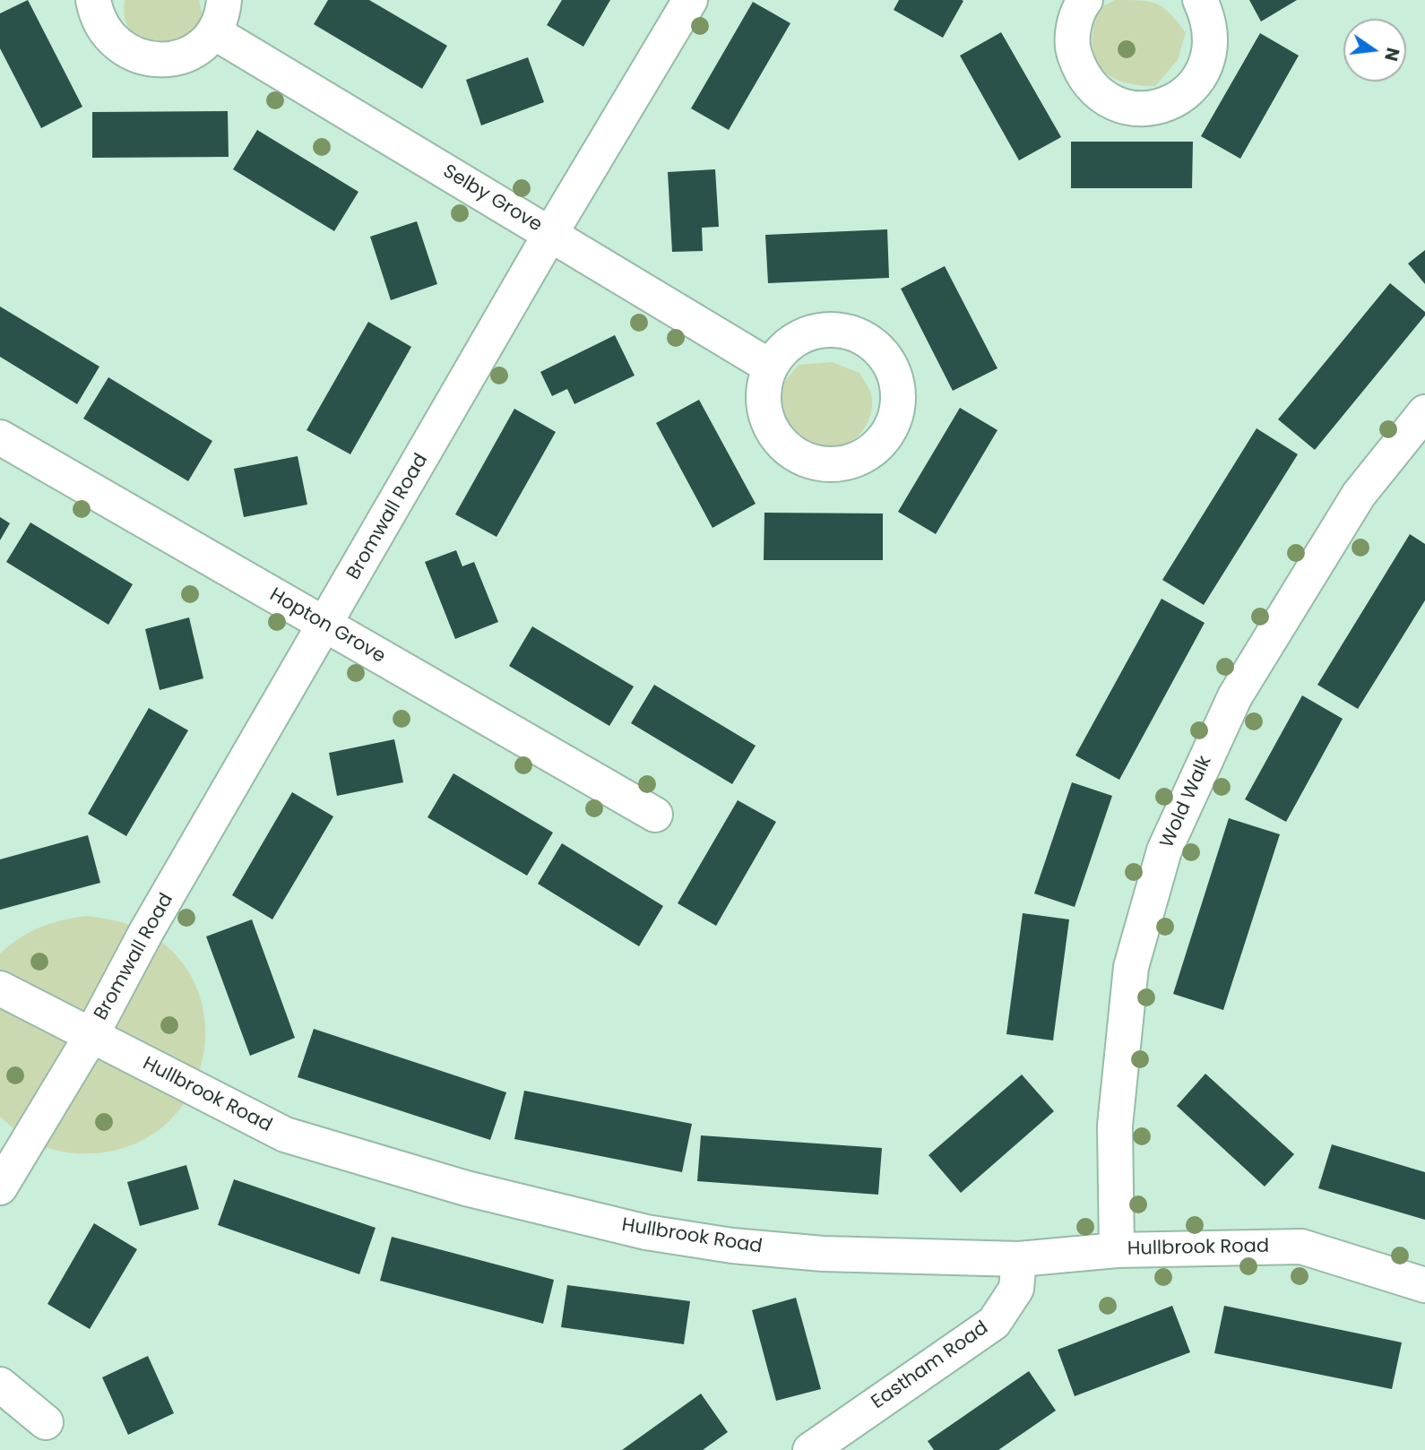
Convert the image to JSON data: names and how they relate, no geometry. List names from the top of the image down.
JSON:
{
  "streets": {
    "street": [
      "Selby Grove",
      "Bromwall Road",
      "Hopton Grove",
      "Wold Walk",
      "Hullbrook Road",
      "Eastham Road"
    ]
  },
  "crossings": [
    ["Selby Grove", "Bromwall Road"],
    ["Bromwall Road", "Hopton Grove"],
    ["Bromwall Road", "Hullbrook Road"],
    ["Wold Walk", "Hullbrook Road"],
    ["Hullbrook Road", "Eastham Road"]
  ],
  "north": "right"
}
